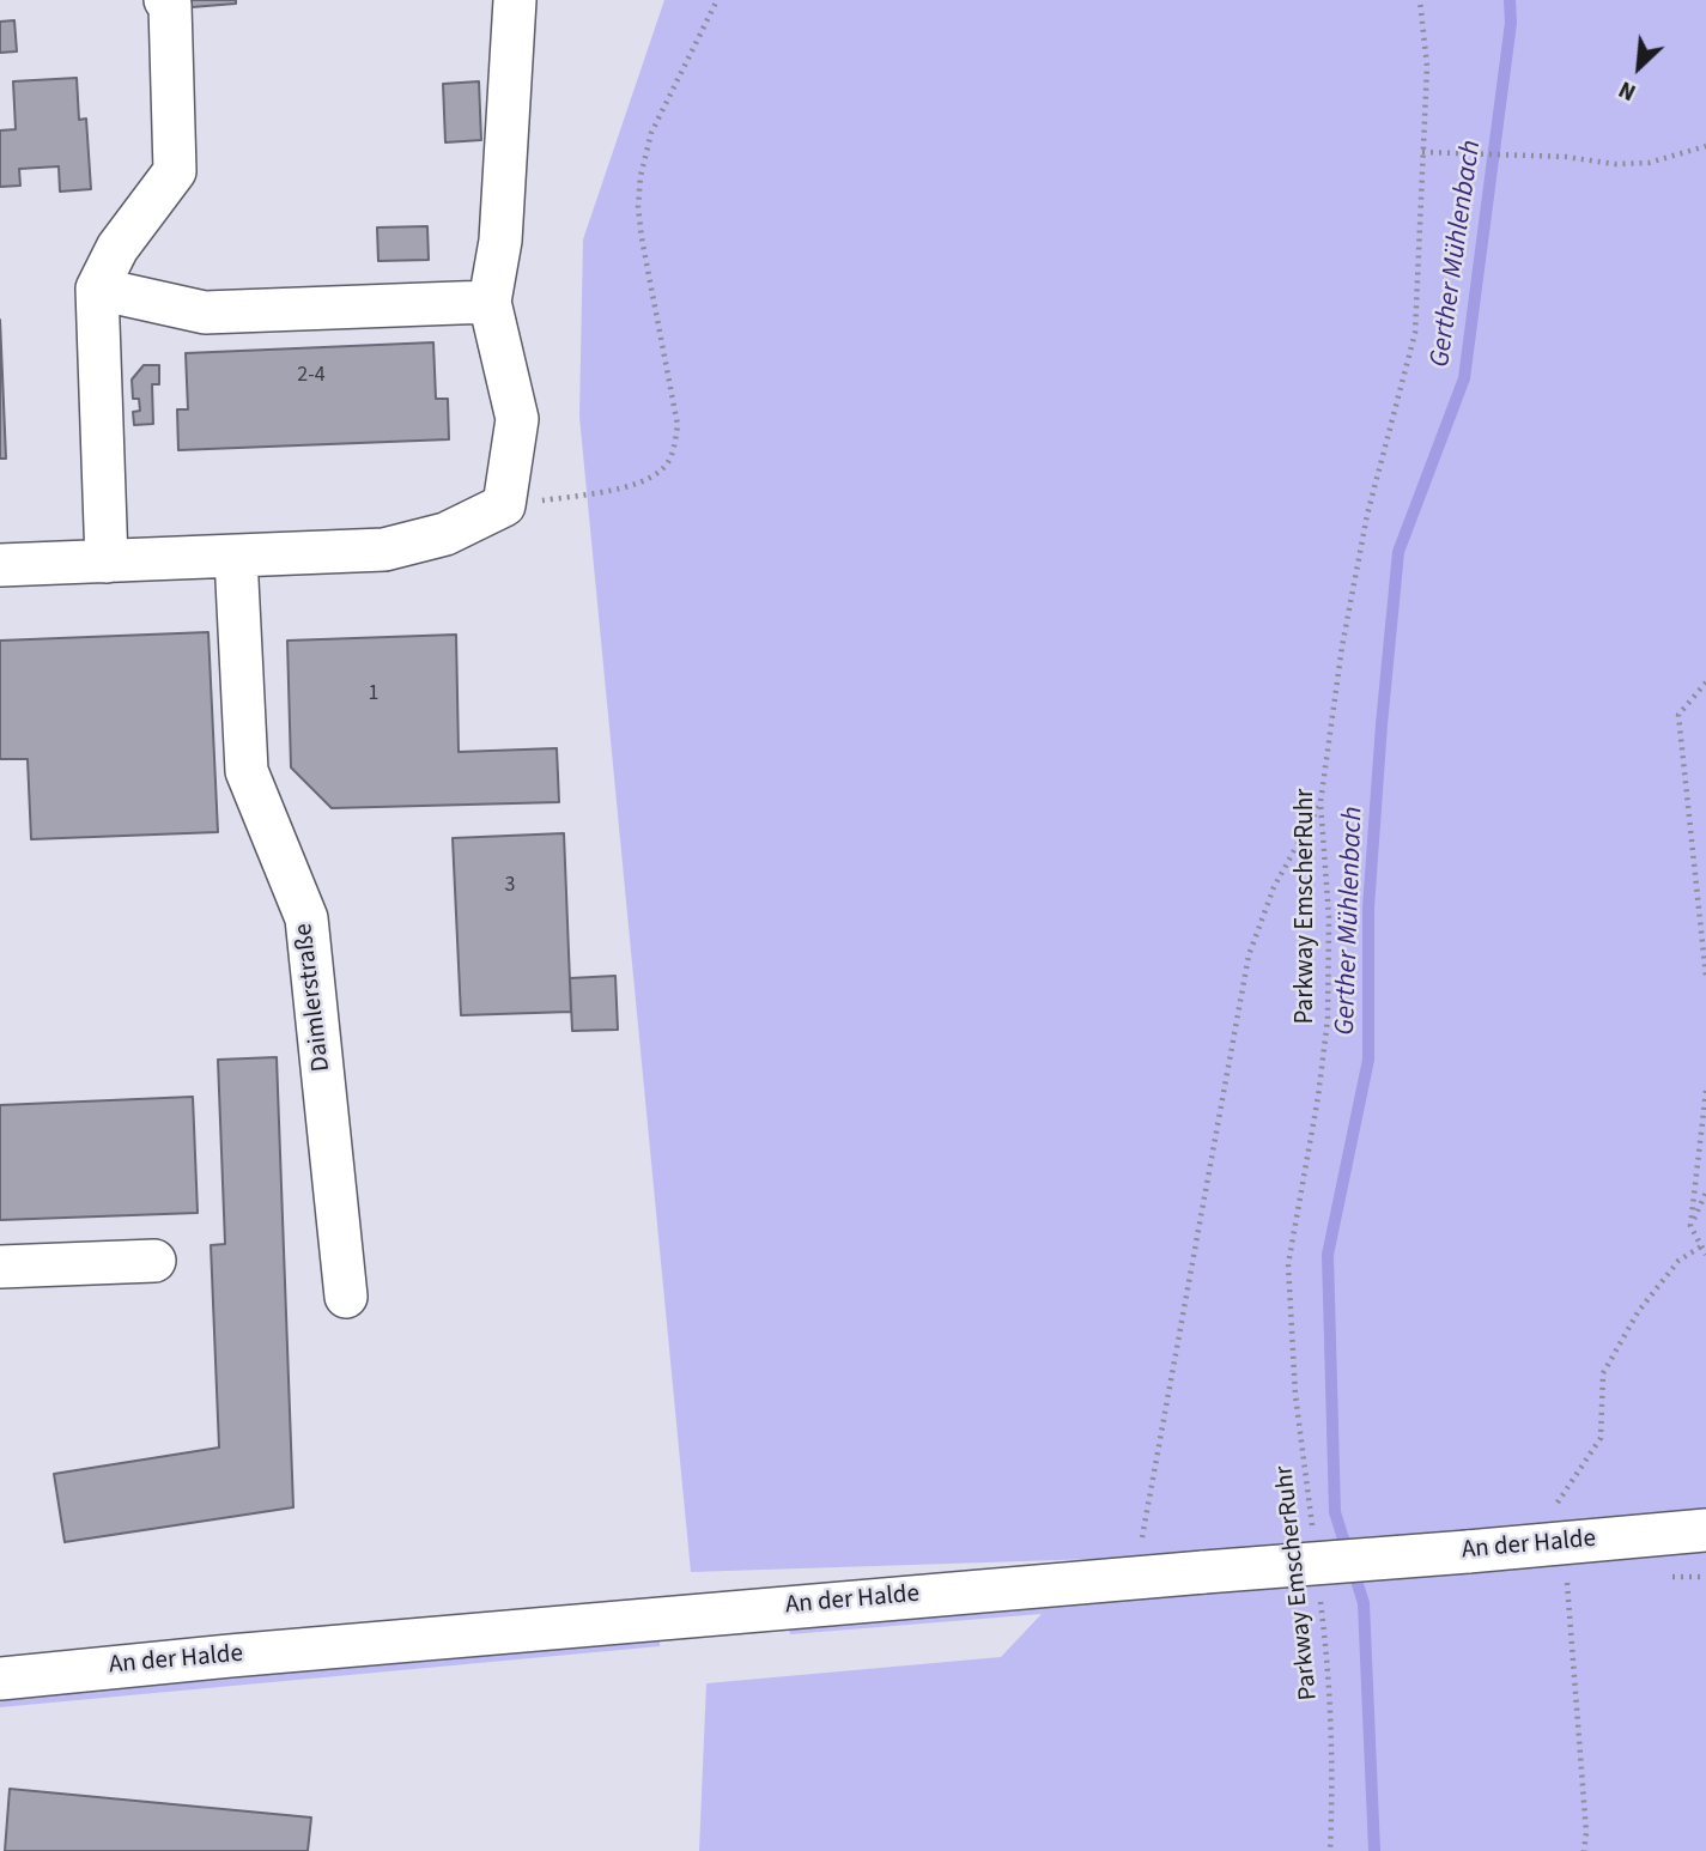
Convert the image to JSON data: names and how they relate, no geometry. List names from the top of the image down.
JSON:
{
  "streets": {
    "street": ["Daimlerstraße", "An der Halde"],
    "path": ["Parkway EmscherRuhr"]
  },
  "water": ["Gerther Mühlenbach"],
  "house_numbers": ["2-4", "1", "3"],
  "north": "bottom left"
}
